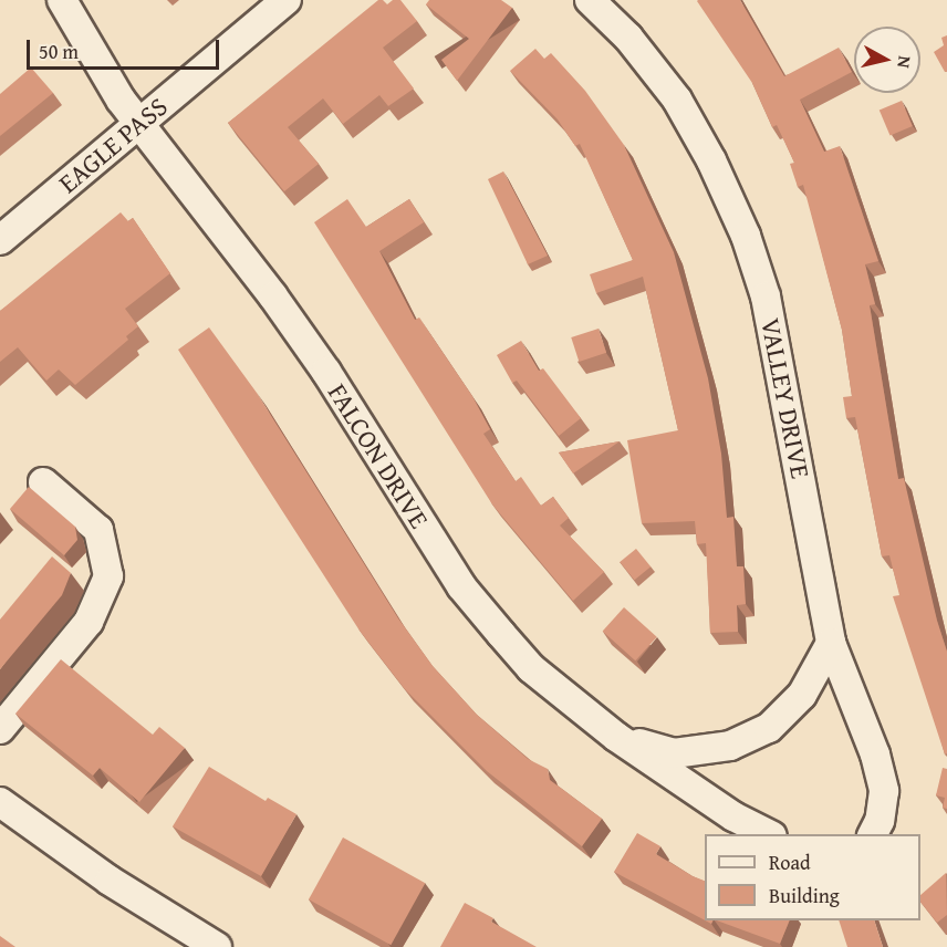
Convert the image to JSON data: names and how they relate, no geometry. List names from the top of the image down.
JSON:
{
  "streets": {
    "street": ["EAGLE PASS", "VALLEY DRIVE", "FALCON DRIVE"]
  },
  "crossings": [
    ["EAGLE PASS", "FALCON DRIVE"]
  ],
  "legend": ["Road", "Building"],
  "scale_bar": "50 m",
  "north": "right"
}
